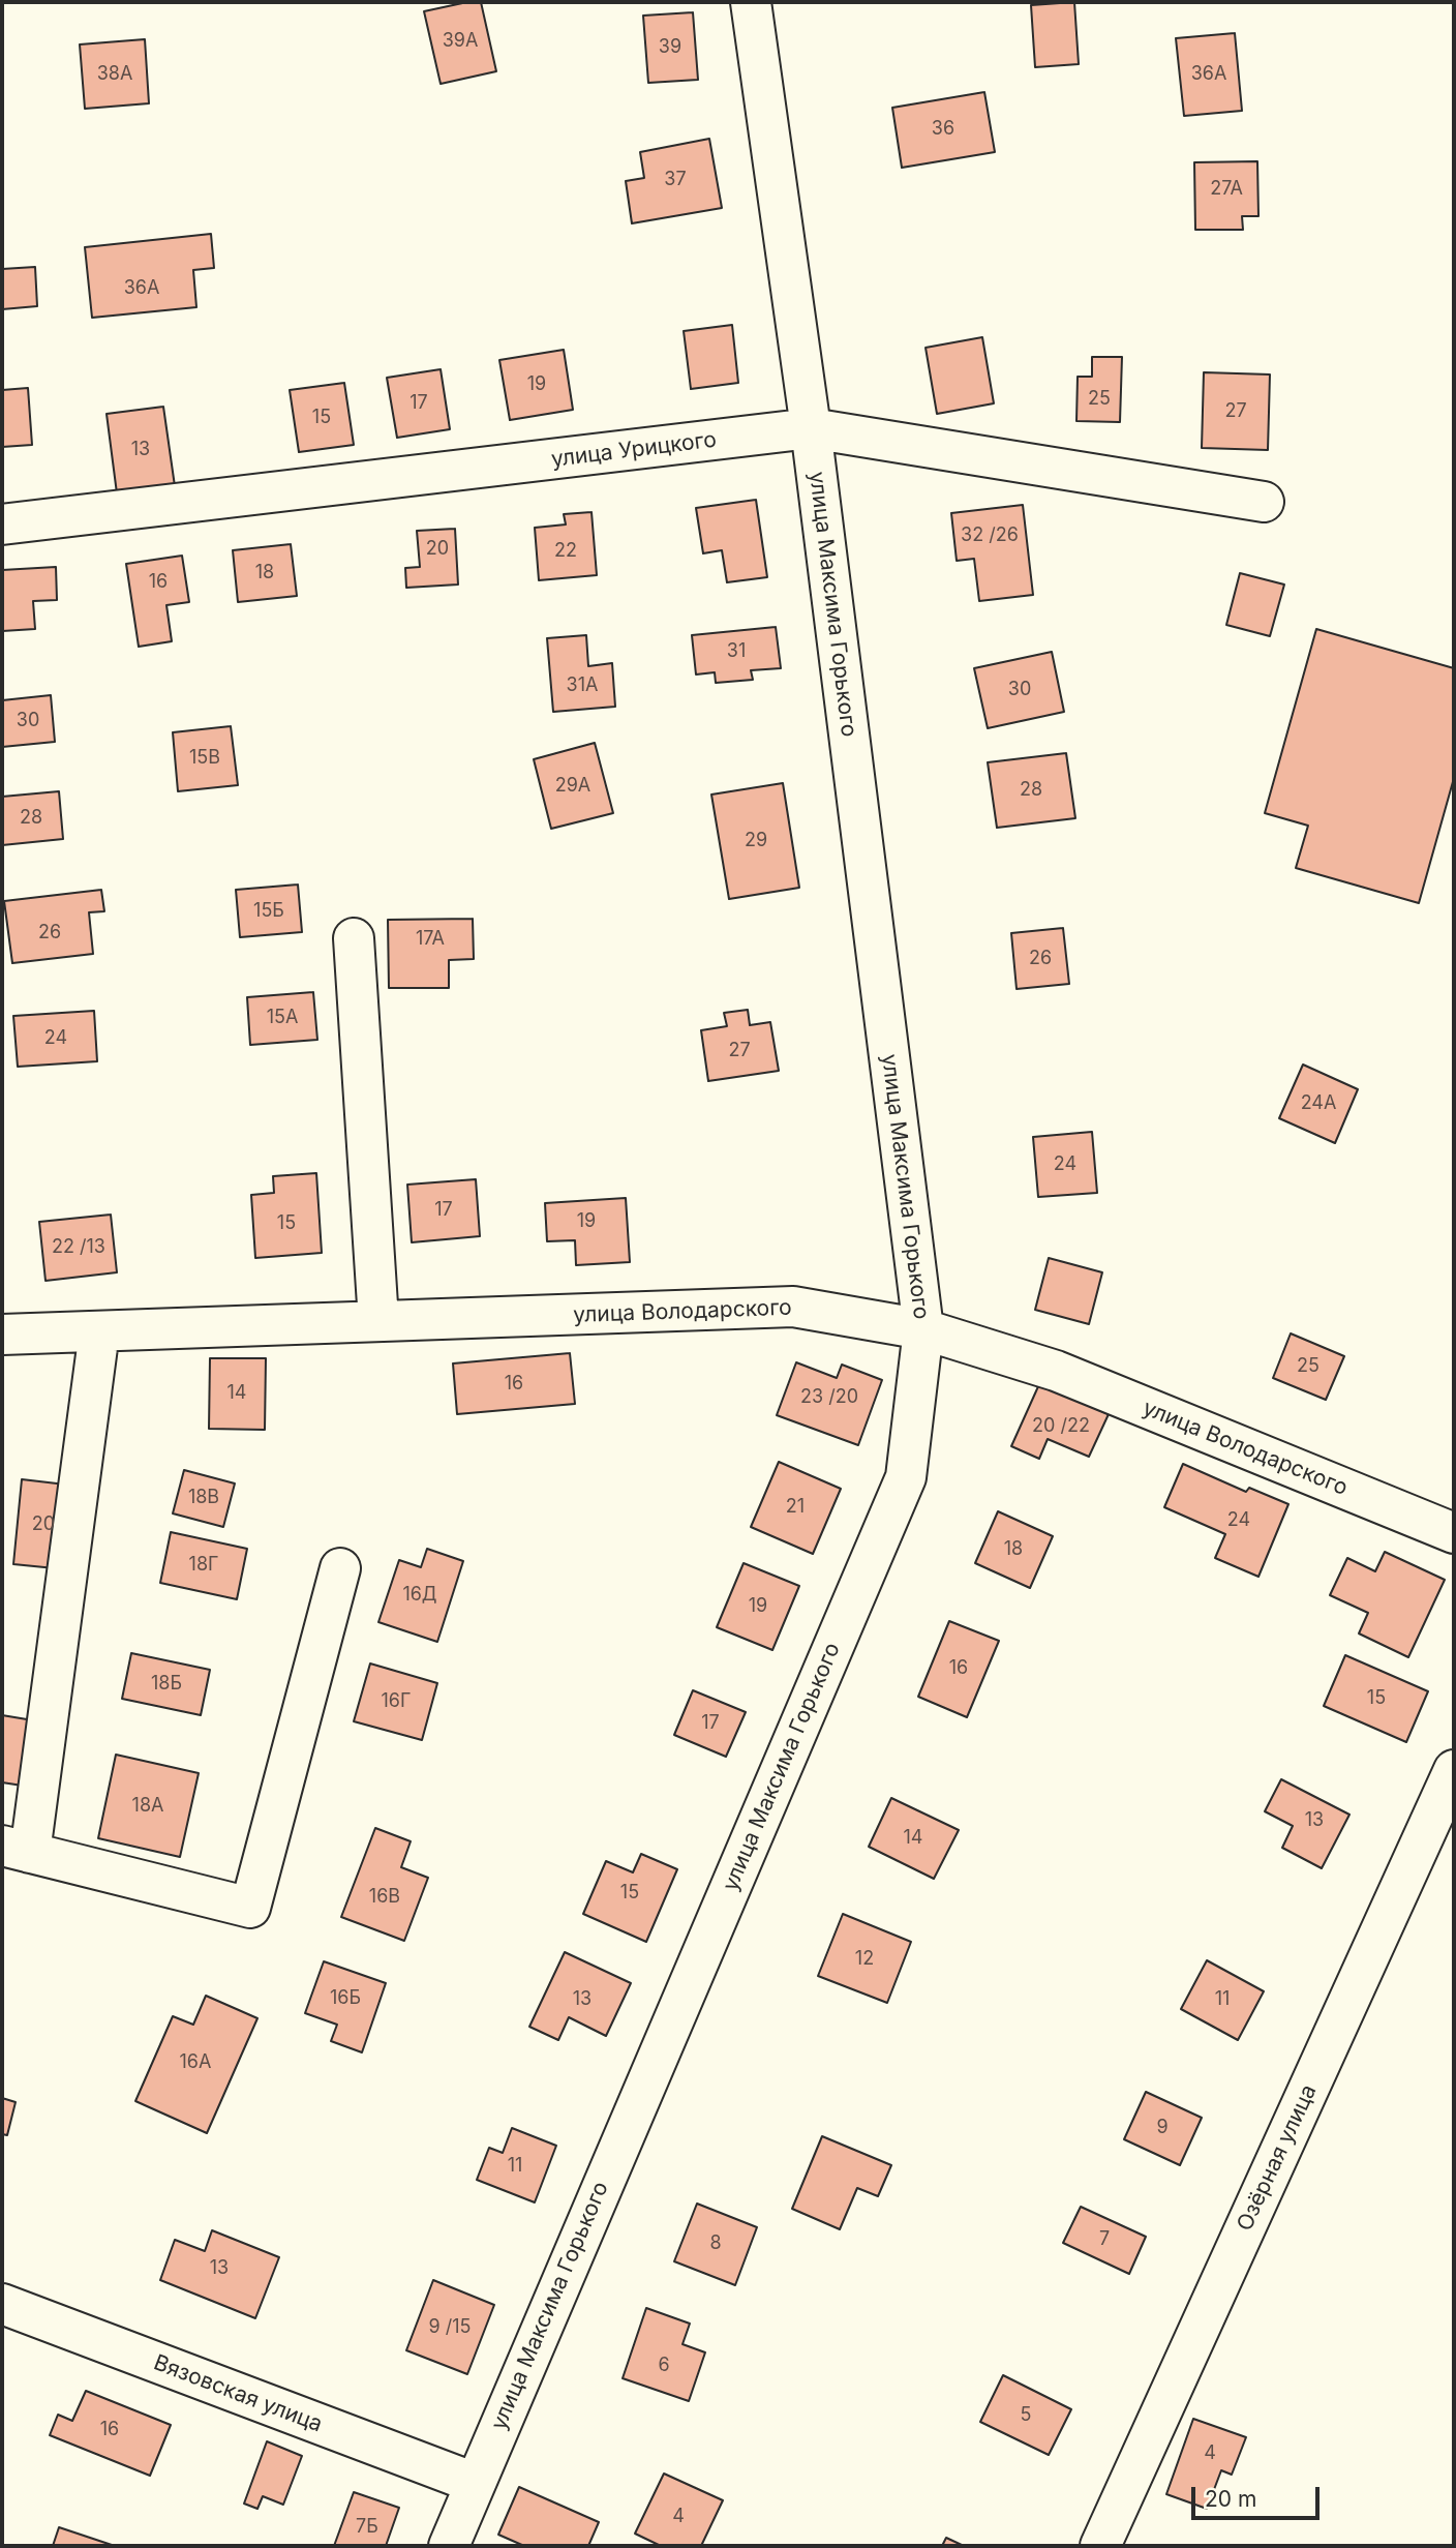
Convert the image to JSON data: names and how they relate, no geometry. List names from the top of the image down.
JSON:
{
  "streets": {
    "street": [
      "улица Урицкого",
      "улица Максима Горького",
      "улица Володарского",
      "Озёрная улица",
      "Вязовская улица"
    ]
  },
  "crossings": [
    ["улица Урицкого", "улица Максима Горького"],
    ["улица Максима Горького", "улица Володарского"],
    ["улица Максима Горького", "Вязовская улица"]
  ],
  "house_numbers": [
    "39А",
    "39",
    "38А",
    "36А",
    "36",
    "37",
    "27А",
    "36А",
    "19",
    "25",
    "17",
    "27",
    "15",
    "13",
    "32 /26",
    "20",
    "22",
    "18",
    "16",
    "31",
    "31А",
    "30",
    "30",
    "15В",
    "29А",
    "28",
    "28",
    "29",
    "15Б",
    "26",
    "17А",
    "26",
    "15А",
    "24",
    "27",
    "24А",
    "24",
    "17",
    "19",
    "15",
    "22 /13",
    "25",
    "16",
    "14",
    "23 /20",
    "20 /22",
    "18В",
    "21",
    "24",
    "20",
    "18",
    "18Г",
    "16Д",
    "19",
    "16",
    "18Б",
    "15",
    "16Г",
    "17",
    "18А",
    "13",
    "14",
    "15",
    "16В",
    "12",
    "16Б",
    "13",
    "11",
    "16А",
    "9",
    "11",
    "7",
    "8",
    "13",
    "9 /15",
    "6",
    "5",
    "16",
    "4",
    "4",
    "7Б"
  ],
  "scale_bar": "20 m"
}
